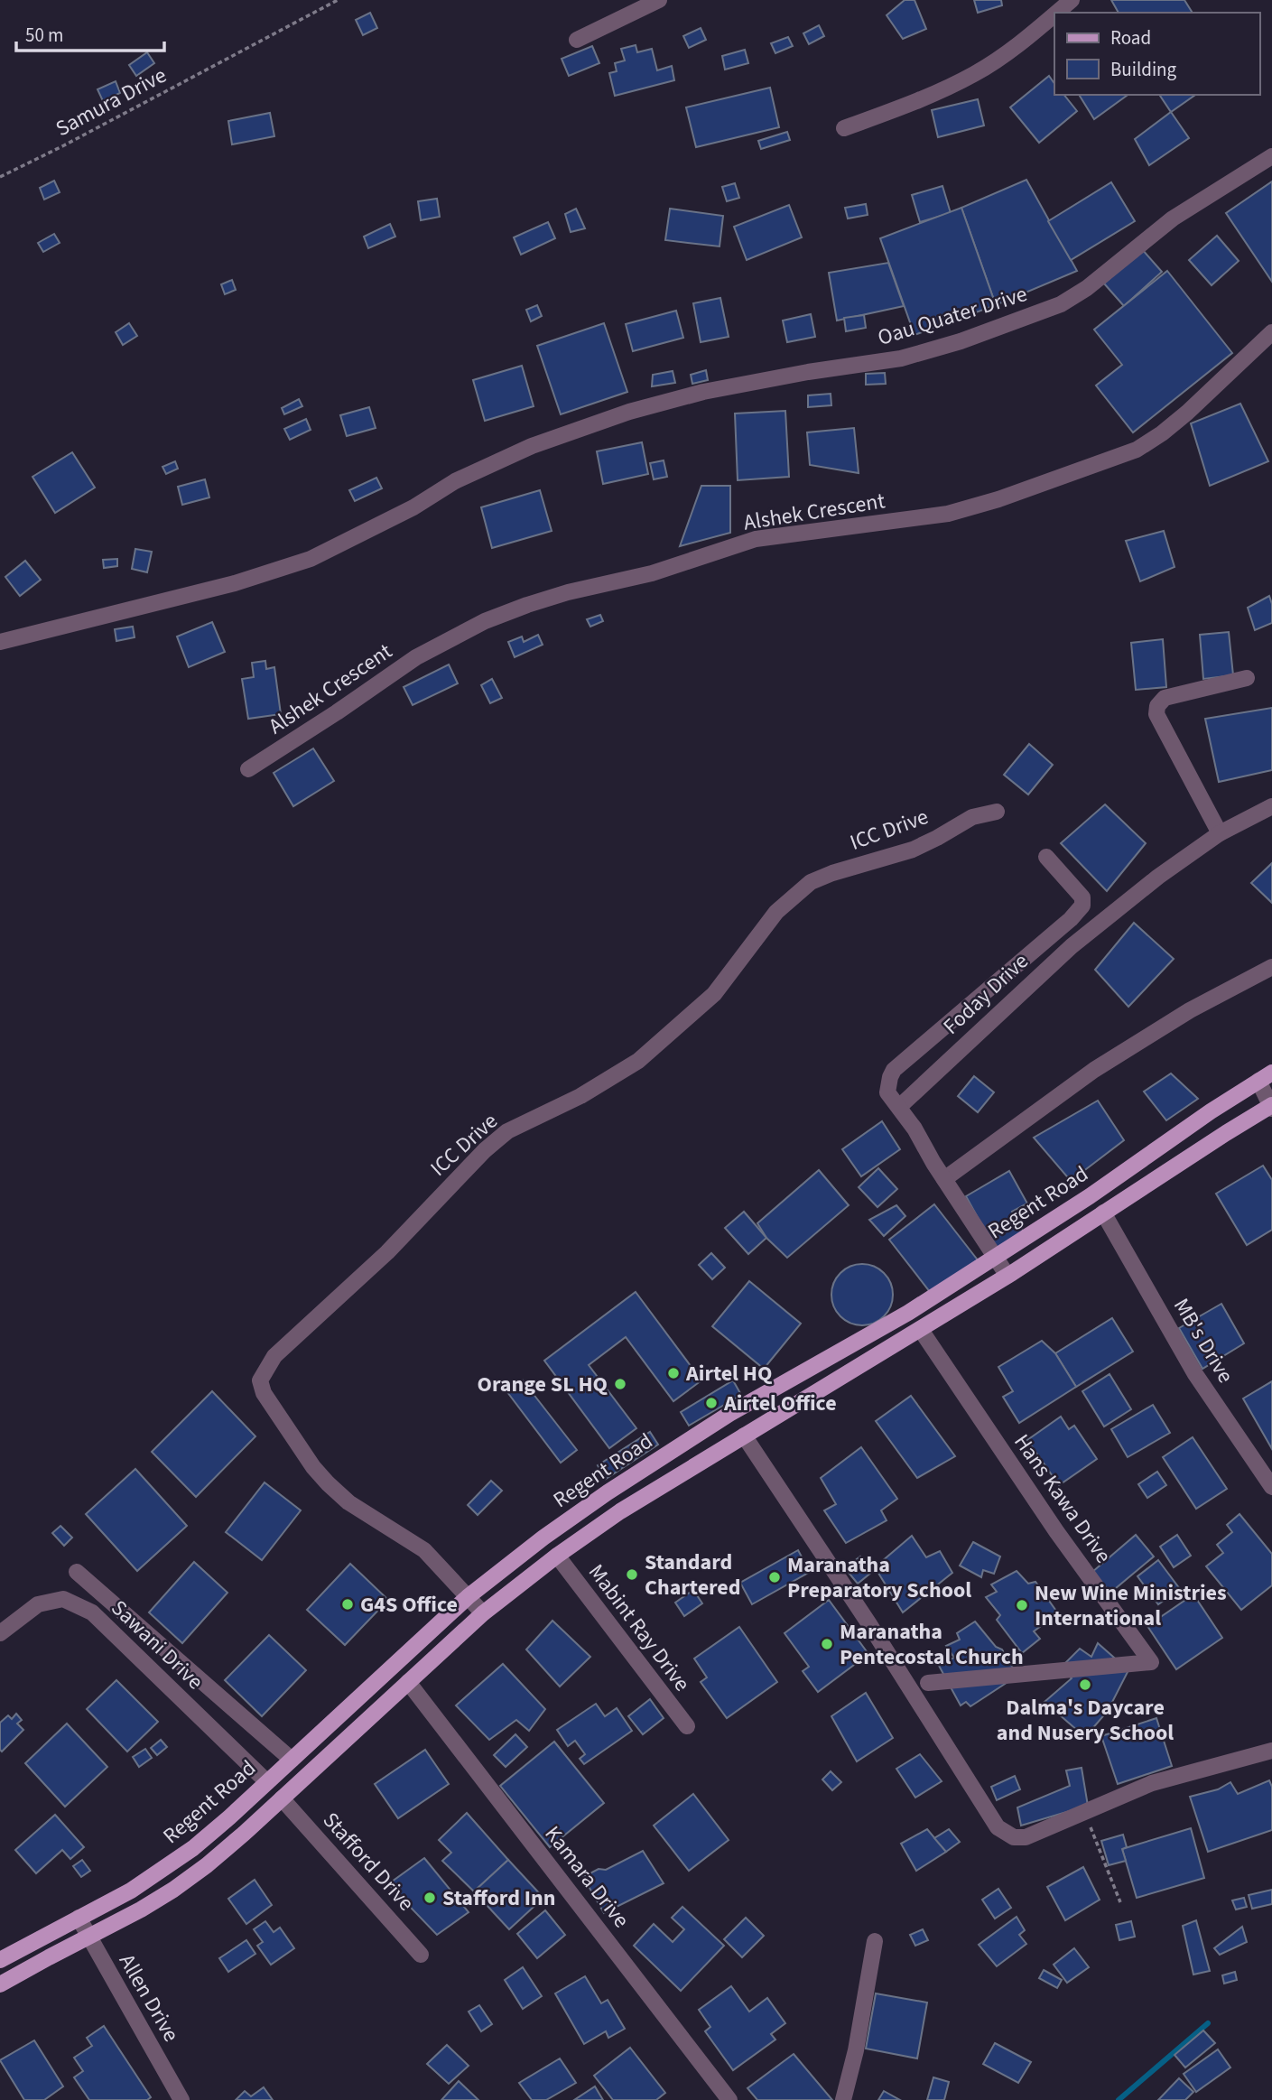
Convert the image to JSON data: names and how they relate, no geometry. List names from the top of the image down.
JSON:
{
  "streets": {
    "main road": ["Regent Road"],
    "street": [
      "Oau Quater Drive",
      "Alshek Crescent",
      "ICC Drive",
      "Foday Drive",
      "MB's Drive",
      "Hans Kawa Drive",
      "Mabint Ray Drive",
      "Sawani Drive",
      "Stafford Drive",
      "Kamara Drive",
      "Allen Drive"
    ],
    "path": ["Samura Drive"]
  },
  "crossings": [
    ["ICC Drive", "Regent Road"],
    ["Regent Road", "MB's Drive"],
    ["Regent Road", "Hans Kawa Drive"],
    ["Regent Road", "Mabint Ray Drive"],
    ["Regent Road", "Sawani Drive"],
    ["Regent Road", "Stafford Drive"],
    ["Regent Road", "Kamara Drive"],
    ["Regent Road", "Allen Drive"]
  ],
  "places": [
    "Airtel HQ",
    "Orange SL HQ",
    "Airtel Office",
    "Standard Chartered",
    "Maranatha Preparatory School",
    "G4S Office",
    "New Wine Ministries International",
    "Maranatha Pentecostal Church",
    "Dalma's Daycare and Nusery School",
    "Stafford Inn"
  ],
  "legend": ["Road", "Building"],
  "scale_bar": "50 m"
}
